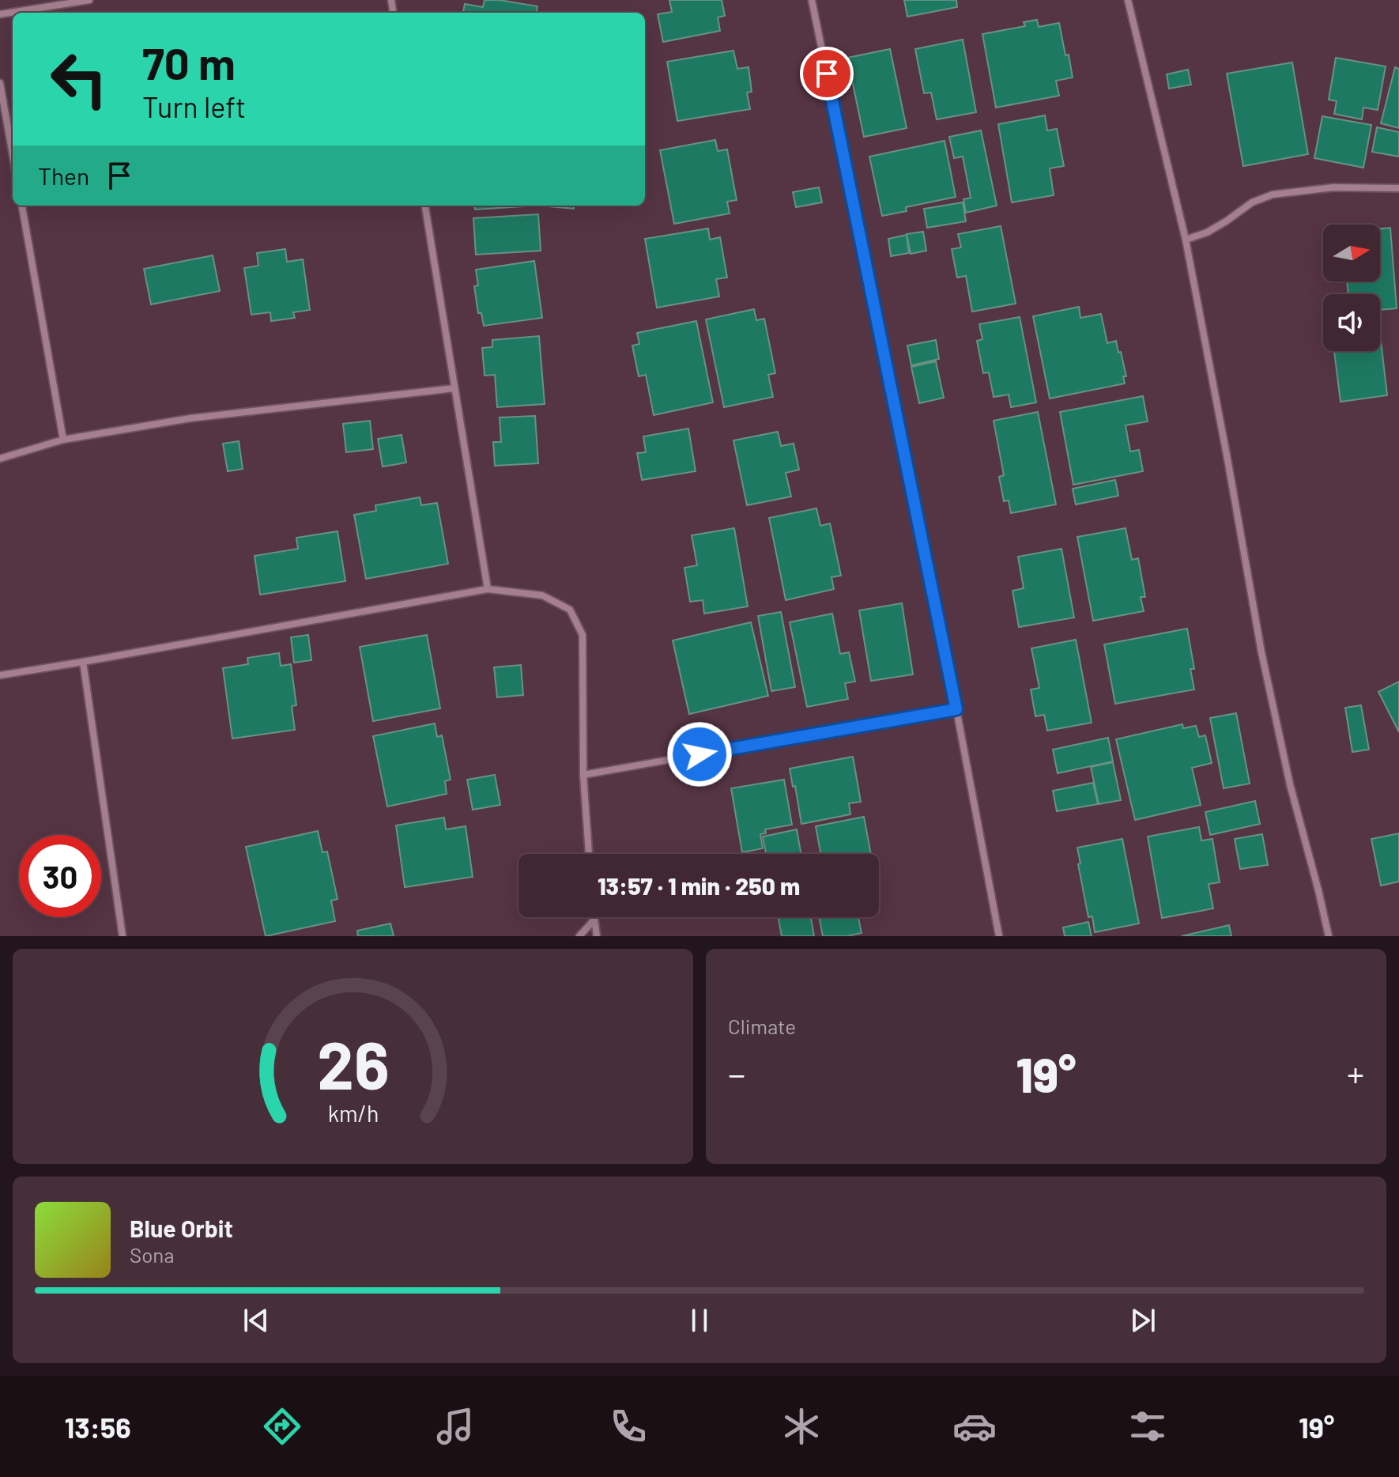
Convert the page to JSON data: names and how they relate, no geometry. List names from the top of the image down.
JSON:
{
  "north": "right",
  "page": {
    "turn": ["70 m", "Turn left"],
    "then": "Then",
    "limit": "30",
    "trip": "13:57 · 1 min · 250 m",
    "tile": "Climate",
    "heat": ["−", "19°", "+"],
    "song": ["Blue Orbit", "Sona"],
    "tabs": ["13:56", "19°"],
    "gauge": ["26", "km/h"]
  }
}
